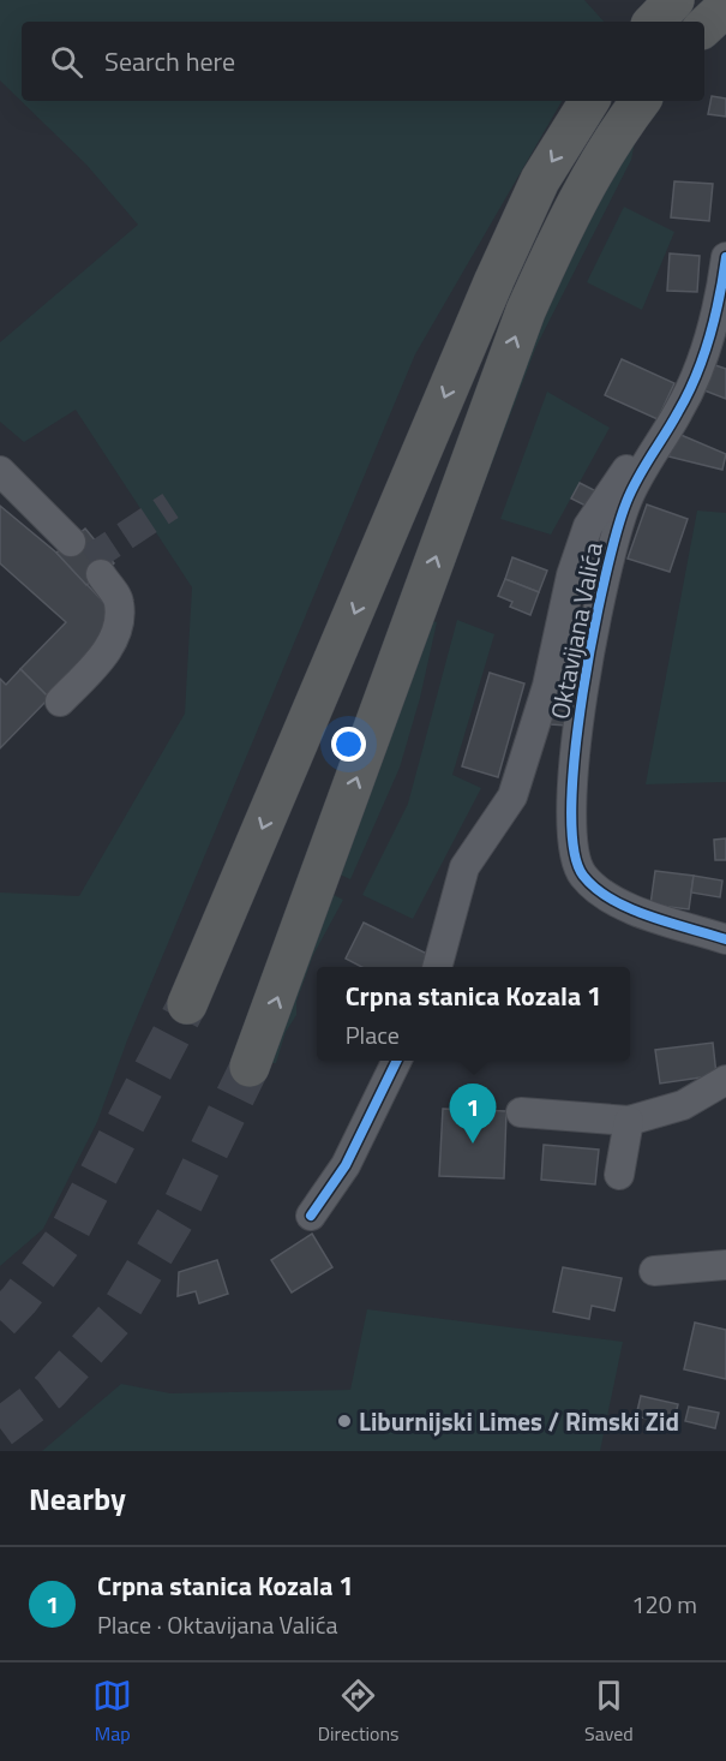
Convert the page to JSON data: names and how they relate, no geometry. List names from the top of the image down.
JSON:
{
  "streets": {
    "street": ["Oktavijana Valića"]
  },
  "places": ["Liburnijski Limes / Rimski Zid"],
  "page": {
    "search": "Search here",
    "popup": ["Crpna stanica Kozala 1", "Place"],
    "pins": "1",
    "heading": "Nearby",
    "list": [
      {
        "mark": "1",
        "name": "Crpna stanica Kozala 1",
        "note": "Place · Oktavijana Valića",
        "value": "120 m"
      }
    ],
    "nav": ["Map", "Directions", "Saved"]
  }
}
